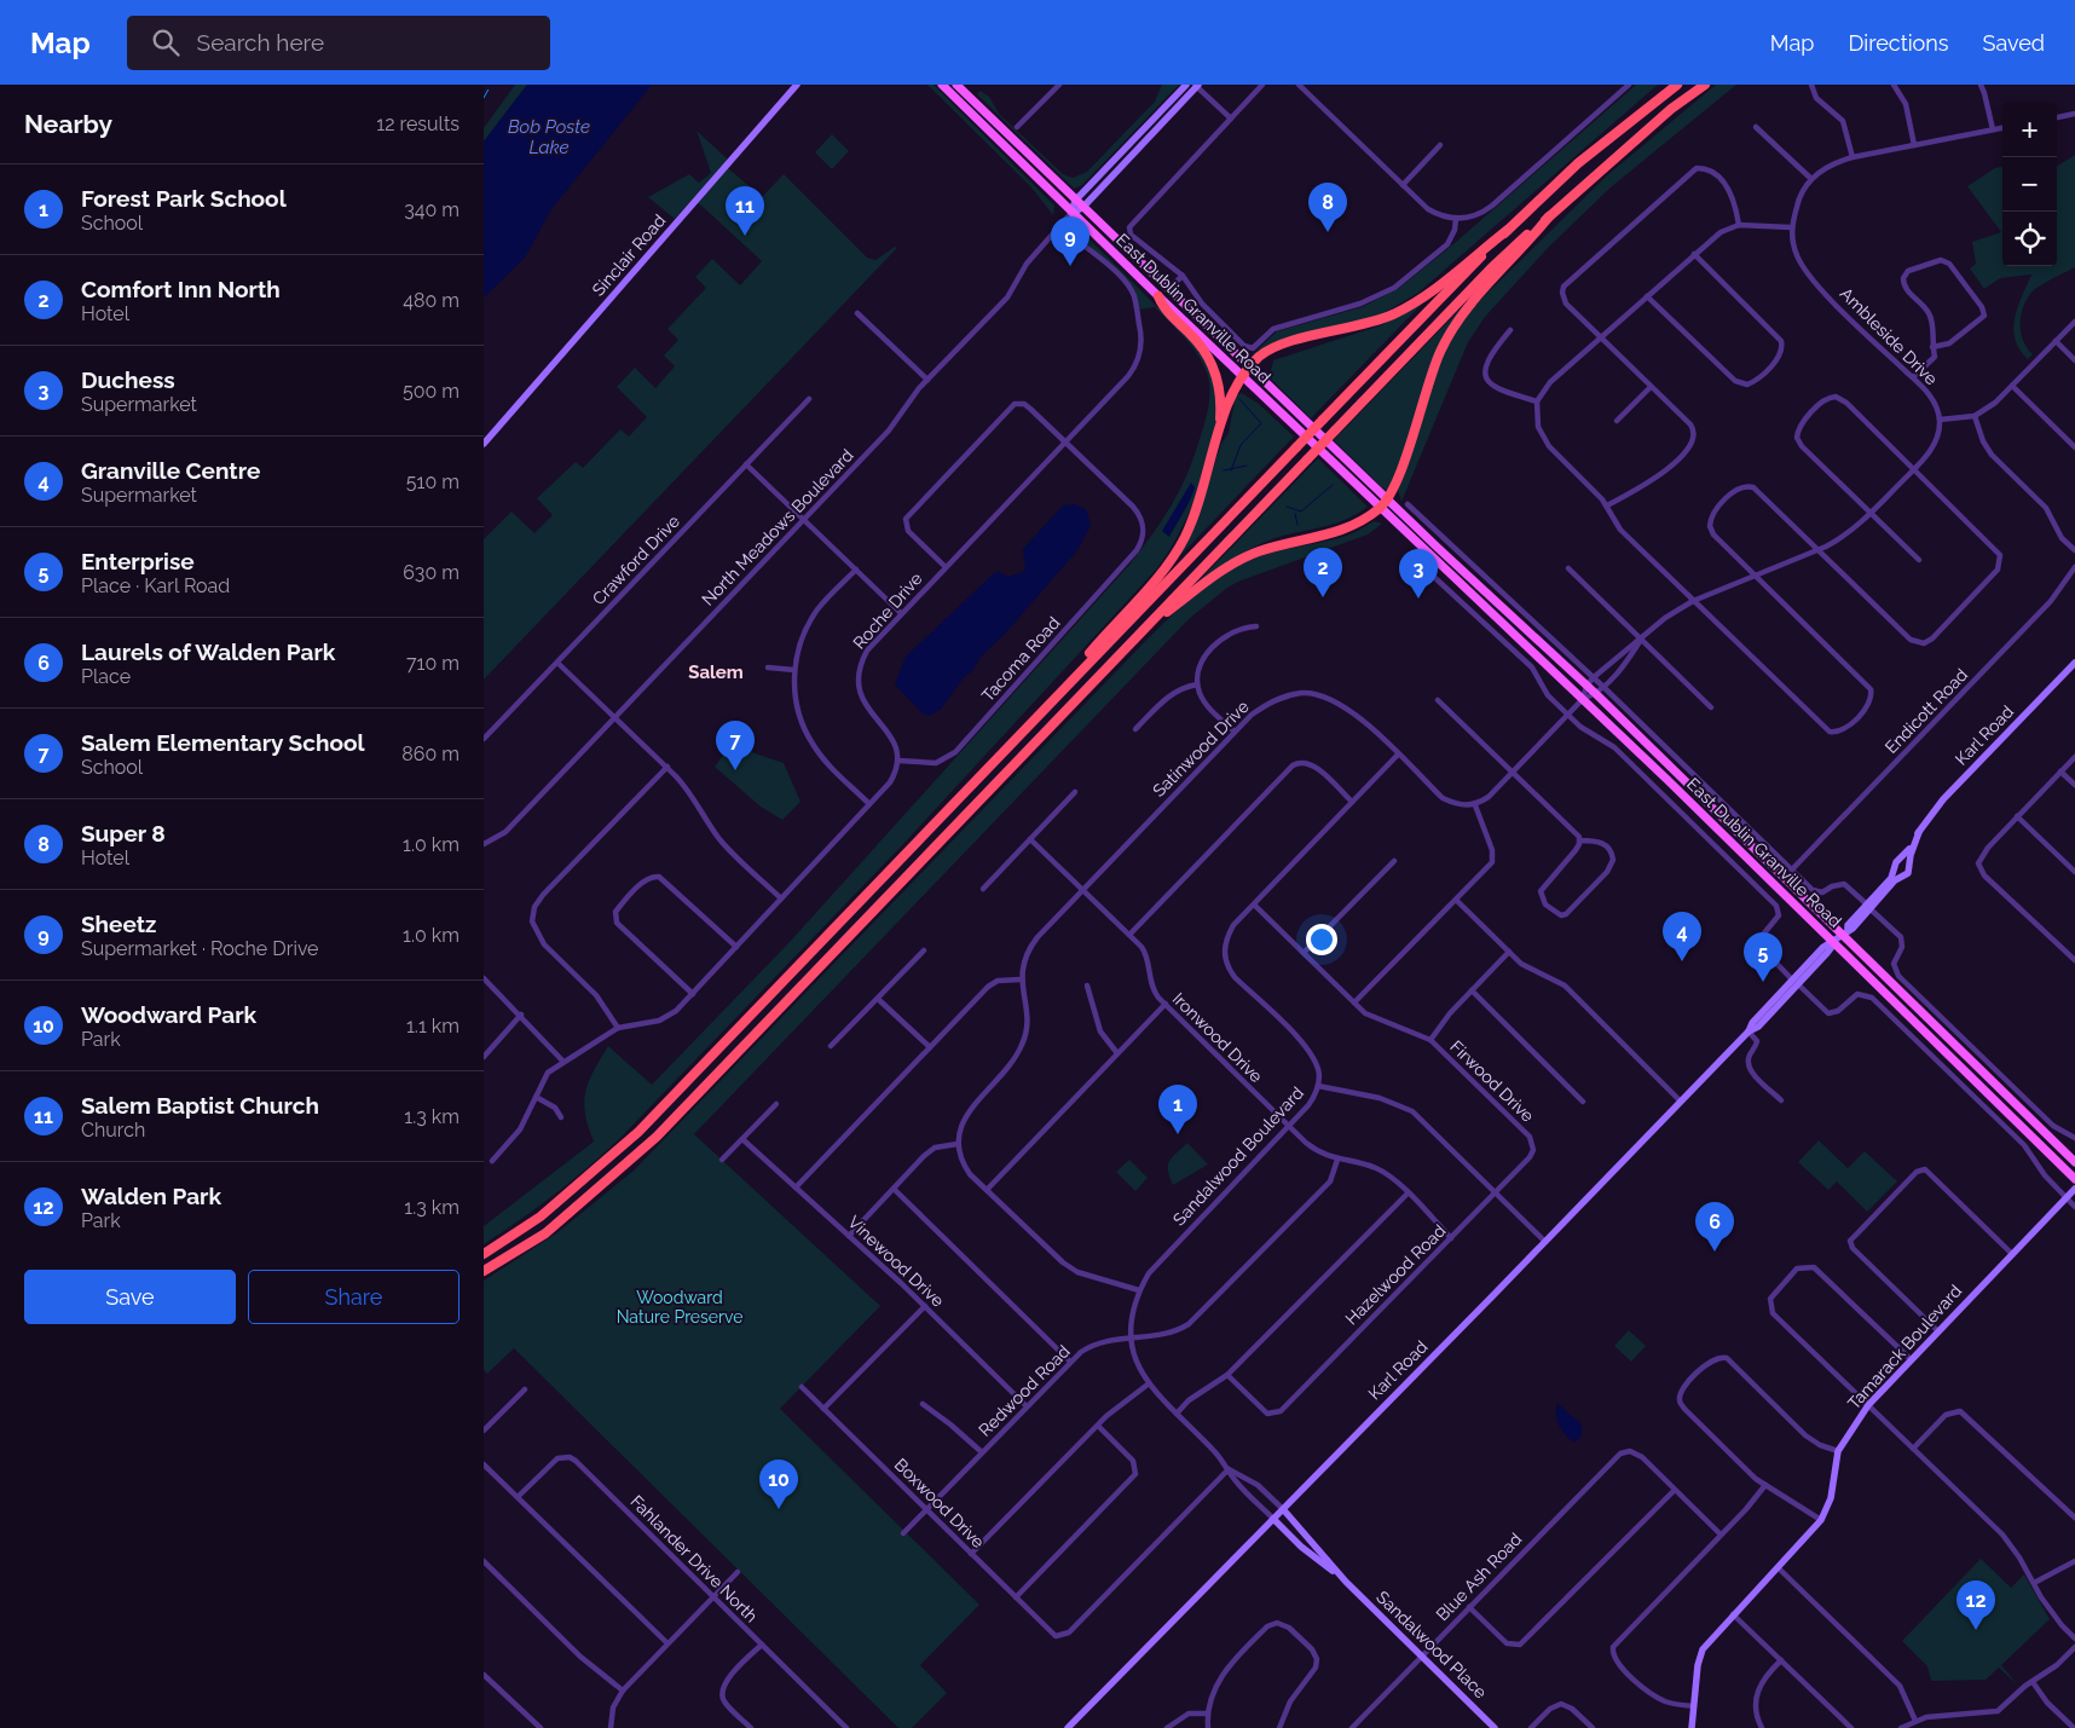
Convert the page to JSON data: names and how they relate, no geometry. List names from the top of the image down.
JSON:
{
  "streets": {
    "main road": [
      "Sinclair Road",
      "East Dublin Granville Road",
      "Karl Road",
      "Tamarack Boulevard",
      "Sandalwood Place"
    ],
    "street": [
      "Ambleside Drive",
      "North Meadows Boulevard",
      "Crawford Drive",
      "Roche Drive",
      "Tacoma Road",
      "Endicott Road",
      "Satinwood Drive",
      "Ironwood Drive",
      "Firwood Drive",
      "Sandalwood Boulevard",
      "Vinewood Drive",
      "Hazelwood Road",
      "Redwood Road",
      "Boxwood Drive",
      "Fahlander Drive North",
      "Blue Ash Road"
    ]
  },
  "crossings": [
    ["East Dublin Granville Road", "North Meadows Boulevard"],
    ["East Dublin Granville Road", "Endicott Road"],
    ["East Dublin Granville Road", "Karl Road"],
    ["East Dublin Granville Road", "Tamarack Boulevard"],
    ["North Meadows Boulevard", "Roche Drive"],
    ["Roche Drive", "Tacoma Road"],
    ["Karl Road", "Sandalwood Place"],
    ["Satinwood Drive", "Ironwood Drive"],
    ["Satinwood Drive", "Sandalwood Boulevard"],
    ["Ironwood Drive", "Sandalwood Boulevard"],
    ["Ironwood Drive", "Hazelwood Road"],
    ["Ironwood Drive", "Redwood Road"],
    ["Firwood Drive", "Sandalwood Boulevard"],
    ["Firwood Drive", "Hazelwood Road"],
    ["Sandalwood Boulevard", "Redwood Road"],
    ["Sandalwood Boulevard", "Sandalwood Place"],
    ["Vinewood Drive", "Redwood Road"],
    ["Redwood Road", "Boxwood Drive"],
    ["Redwood Road", "Sandalwood Place"],
    ["Boxwood Drive", "Sandalwood Place"],
    ["Blue Ash Road", "Sandalwood Place"]
  ],
  "districts": ["Salem"],
  "water": ["Bob Poste Lake"],
  "parks": ["Woodward Nature Preserve"],
  "page": {
    "header": "Map",
    "search": "Search here",
    "nav": ["Map", "Directions", "Saved"],
    "heading": ["Nearby", "12 results"],
    "map_buttons": ["+", "−"],
    "list": [
      {
        "mark": "1",
        "name": "Forest Park School",
        "note": "School",
        "value": "340 m"
      },
      {
        "mark": "2",
        "name": "Comfort Inn North",
        "note": "Hotel",
        "value": "480 m"
      },
      {
        "mark": "3",
        "name": "Duchess",
        "note": "Supermarket",
        "value": "500 m"
      },
      {
        "mark": "4",
        "name": "Granville Centre",
        "note": "Supermarket",
        "value": "510 m"
      },
      {
        "mark": "5",
        "name": "Enterprise",
        "note": "Place · Karl Road",
        "value": "630 m"
      },
      {
        "mark": "6",
        "name": "Laurels of Walden Park",
        "note": "Place",
        "value": "710 m"
      },
      {
        "mark": "7",
        "name": "Salem Elementary School",
        "note": "School",
        "value": "860 m"
      },
      {
        "mark": "8",
        "name": "Super 8",
        "note": "Hotel",
        "value": "1.0 km"
      },
      {
        "mark": "9",
        "name": "Sheetz",
        "note": "Supermarket · Roche Drive",
        "value": "1.0 km"
      },
      {
        "mark": "10",
        "name": "Woodward Park",
        "note": "Park",
        "value": "1.1 km"
      },
      {
        "mark": "11",
        "name": "Salem Baptist Church",
        "note": "Church",
        "value": "1.3 km"
      },
      {
        "mark": "12",
        "name": "Walden Park",
        "note": "Park",
        "value": "1.3 km"
      }
    ],
    "pins": [
      "8",
      "11",
      "9",
      "2",
      "3",
      "7",
      "4",
      "5",
      "1",
      "6",
      "10",
      "12"
    ],
    "buttons": ["Save", "Share"]
  }
}
